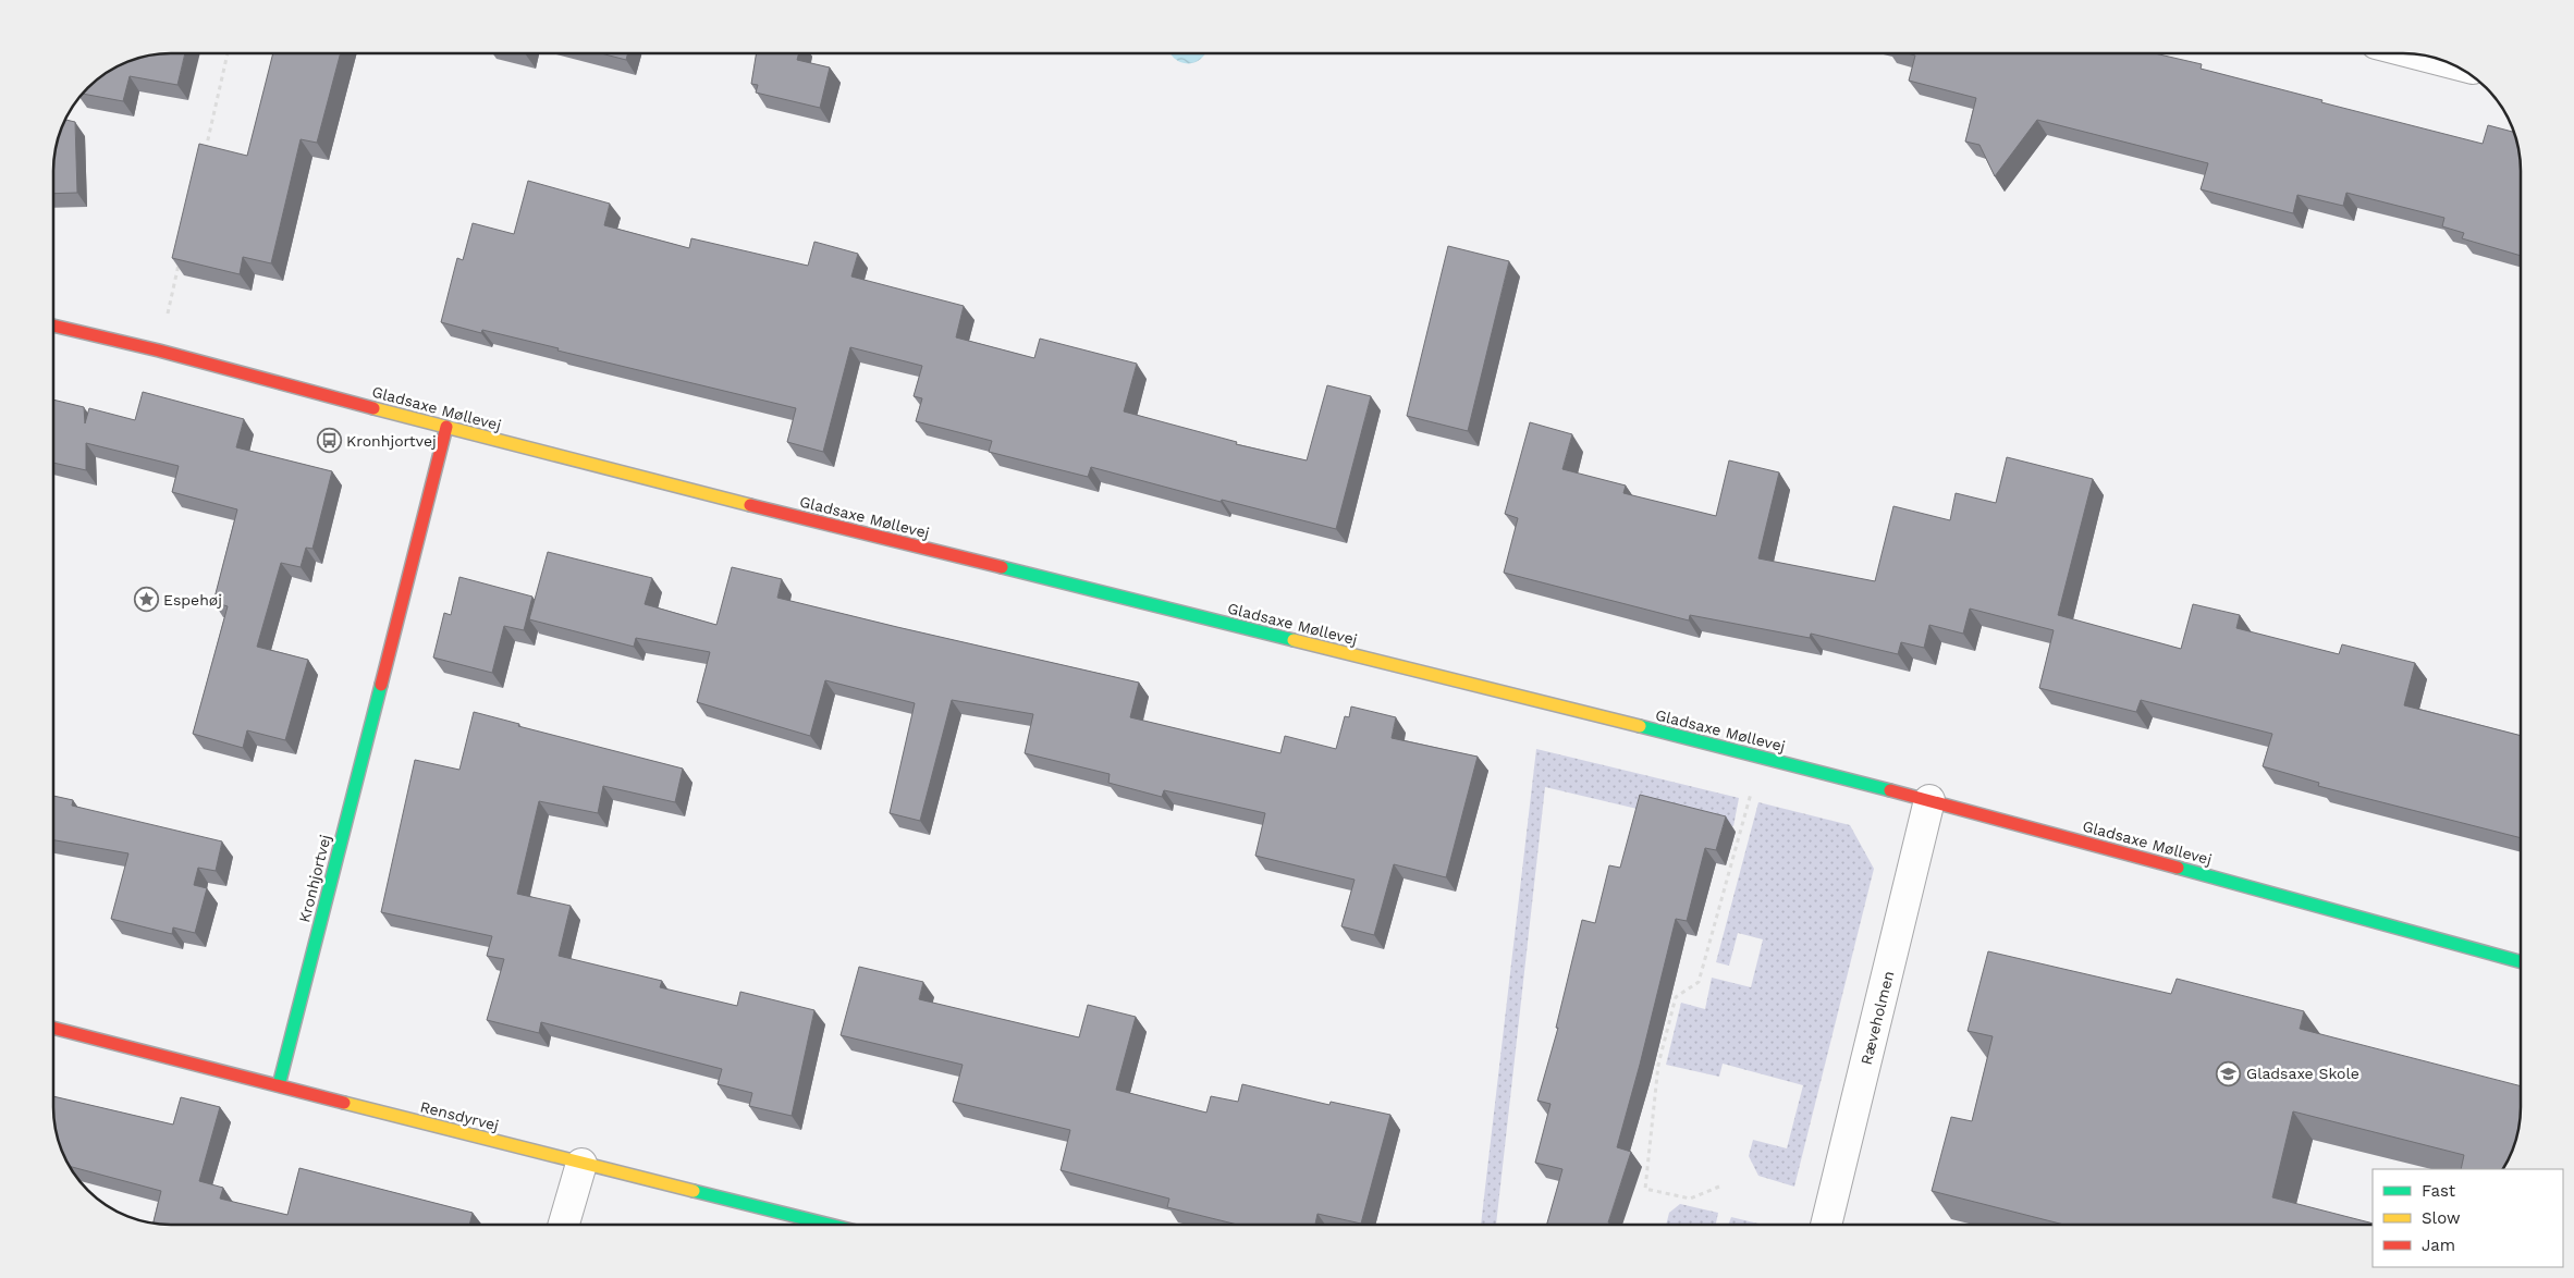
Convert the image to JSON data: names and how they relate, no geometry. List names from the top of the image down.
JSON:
{
  "streets": {
    "street": [
      "Gladsaxe Møllevej",
      "Kronhjortvej",
      "Ræveholmen",
      "Rensdyrvej"
    ]
  },
  "crossings": [
    ["Gladsaxe Møllevej", "Kronhjortvej"],
    ["Gladsaxe Møllevej", "Ræveholmen"],
    ["Kronhjortvej", "Rensdyrvej"]
  ],
  "places": {
    "bus stop": ["Kronhjortvej"],
    "place": ["Espehøj"],
    "school or university": ["Gladsaxe Skole"]
  },
  "legend": ["Fast", "Slow", "Jam"]
}
